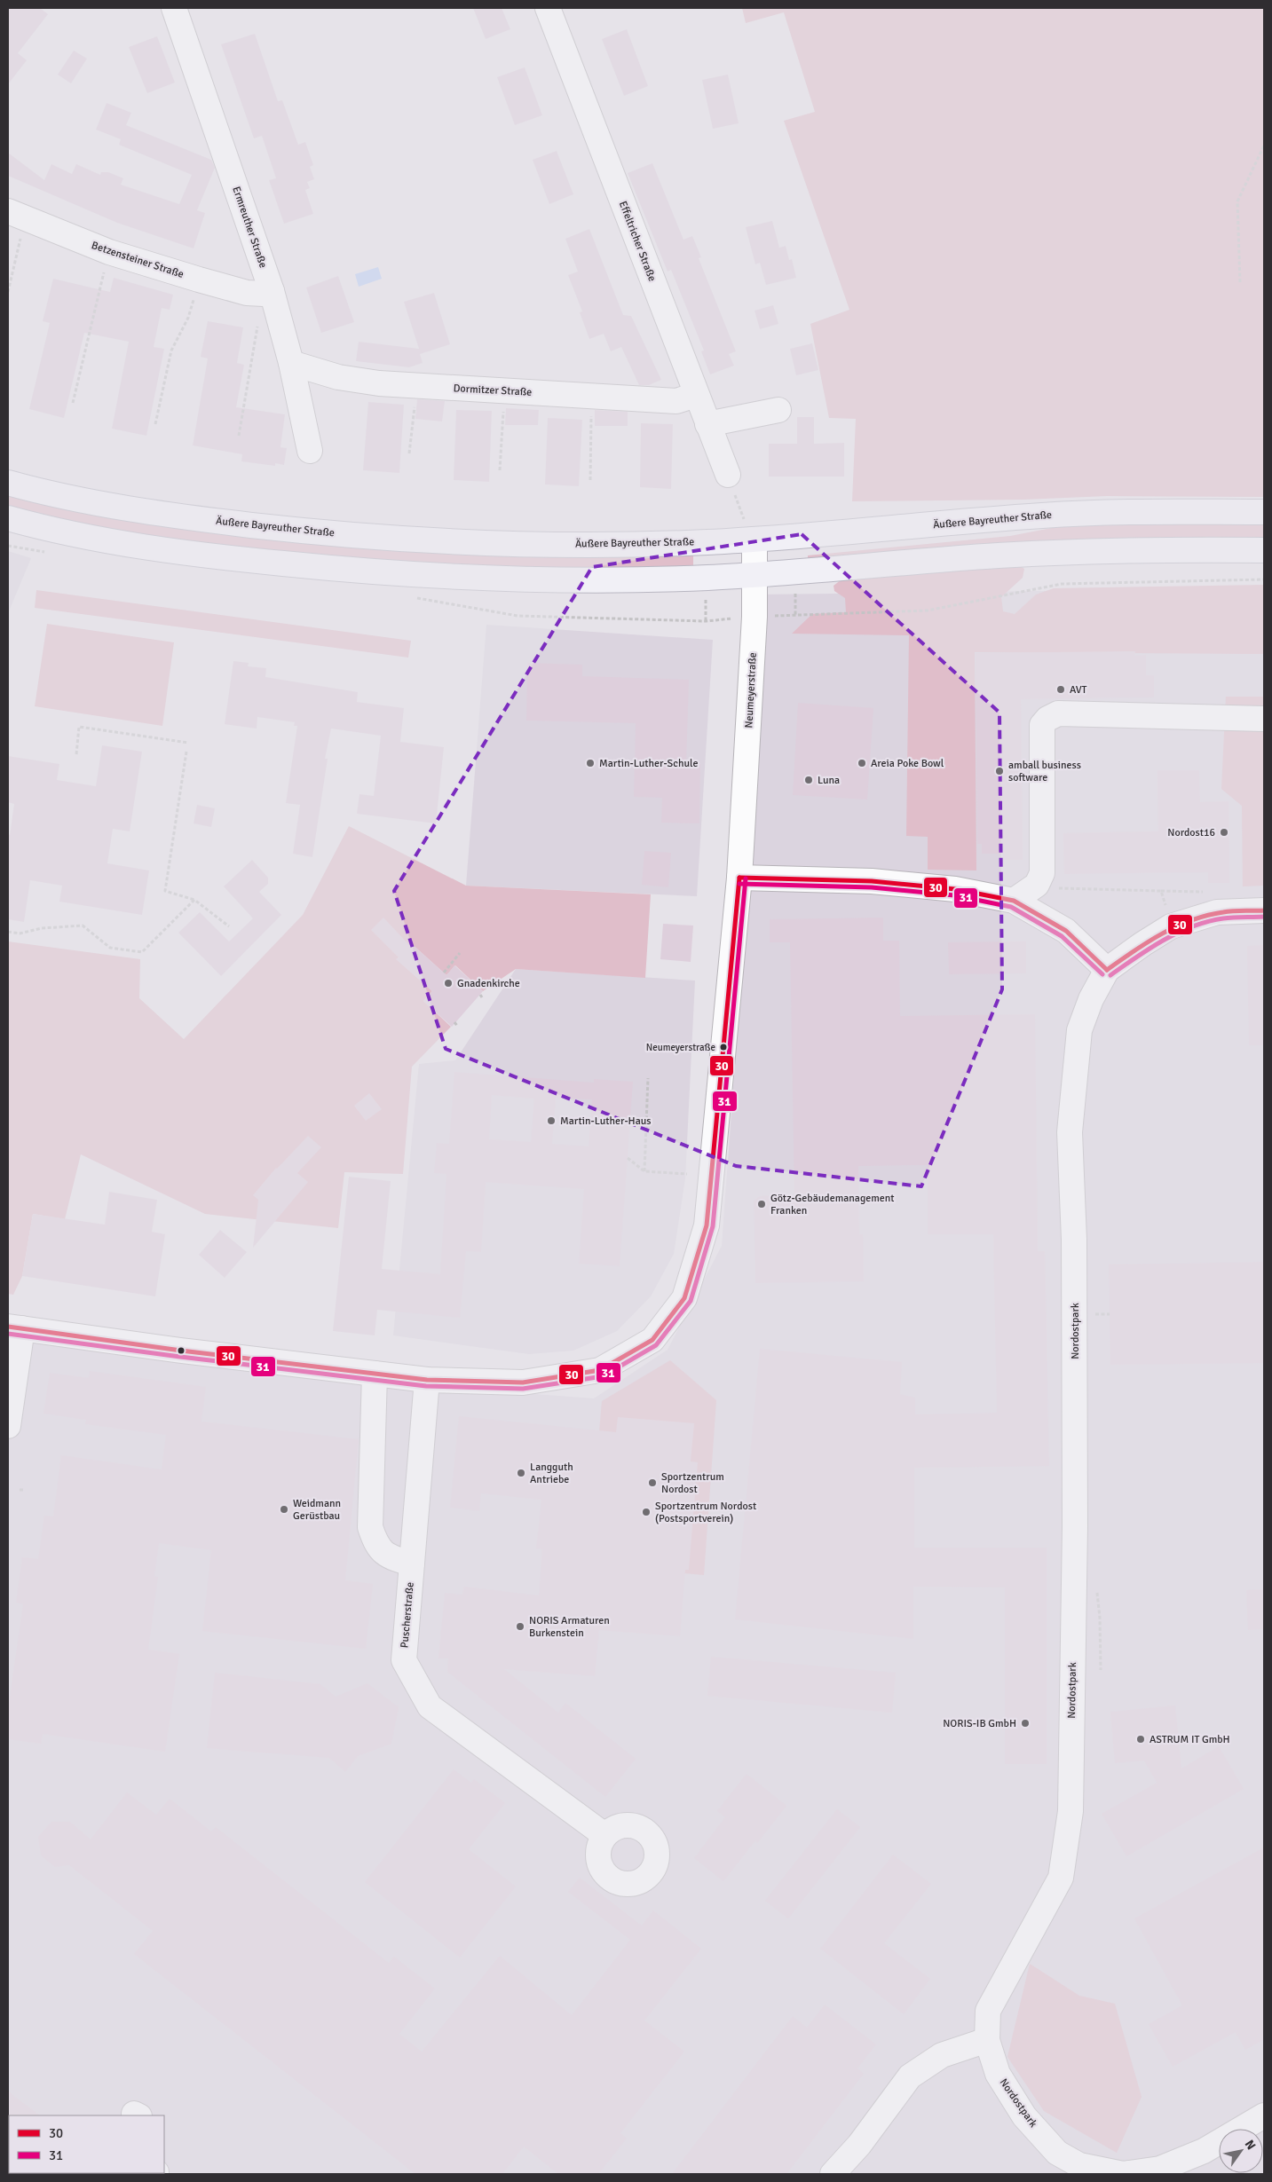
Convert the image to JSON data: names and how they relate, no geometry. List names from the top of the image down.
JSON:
{
  "streets": {
    "main road": ["Äußere Bayreuther Straße"],
    "street": [
      "Ermreuther Straße",
      "Effeltricher Straße",
      "Betzensteiner Straße",
      "Dormitzer Straße",
      "Neumeyerstraße",
      "Nordostpark",
      "Puscherstraße"
    ]
  },
  "crossings": [
    ["Ermreuther Straße", "Betzensteiner Straße"],
    ["Ermreuther Straße", "Dormitzer Straße"],
    ["Effeltricher Straße", "Dormitzer Straße"],
    ["Äußere Bayreuther Straße", "Neumeyerstraße"],
    ["Neumeyerstraße", "Puscherstraße"]
  ],
  "places": [
    "AVT",
    "Martin-Luther-Schule",
    "Areia Poke Bowl",
    "amball business software",
    "Luna",
    "Nordost16",
    "Gnadenkirche",
    "Neumeyerstraße",
    "Martin-Luther-Haus",
    "Götz-Gebäudemanagement Franken",
    "Langguth Antriebe",
    "Sportzentrum Nordost",
    "Weidmann Gerüstbau",
    "Sportzentrum Nordost (Postsportverein)",
    "NORIS Armaturen Burkenstein",
    "NORIS-IB GmbH",
    "ASTRUM IT GmbH"
  ],
  "lines": ["transit line 30", "transit line 31"],
  "legend": ["30", "31"],
  "north": "top right"
}
